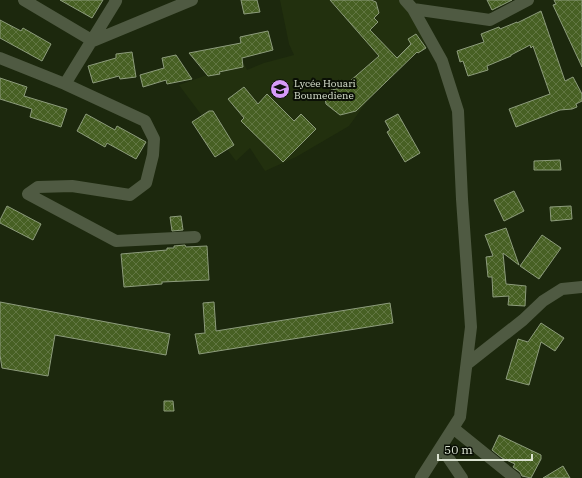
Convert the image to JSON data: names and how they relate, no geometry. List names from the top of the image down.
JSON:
{
  "places": {
    "school or university": ["Lycée Houari Boumediene"]
  },
  "scale_bar": "50 m"
}
